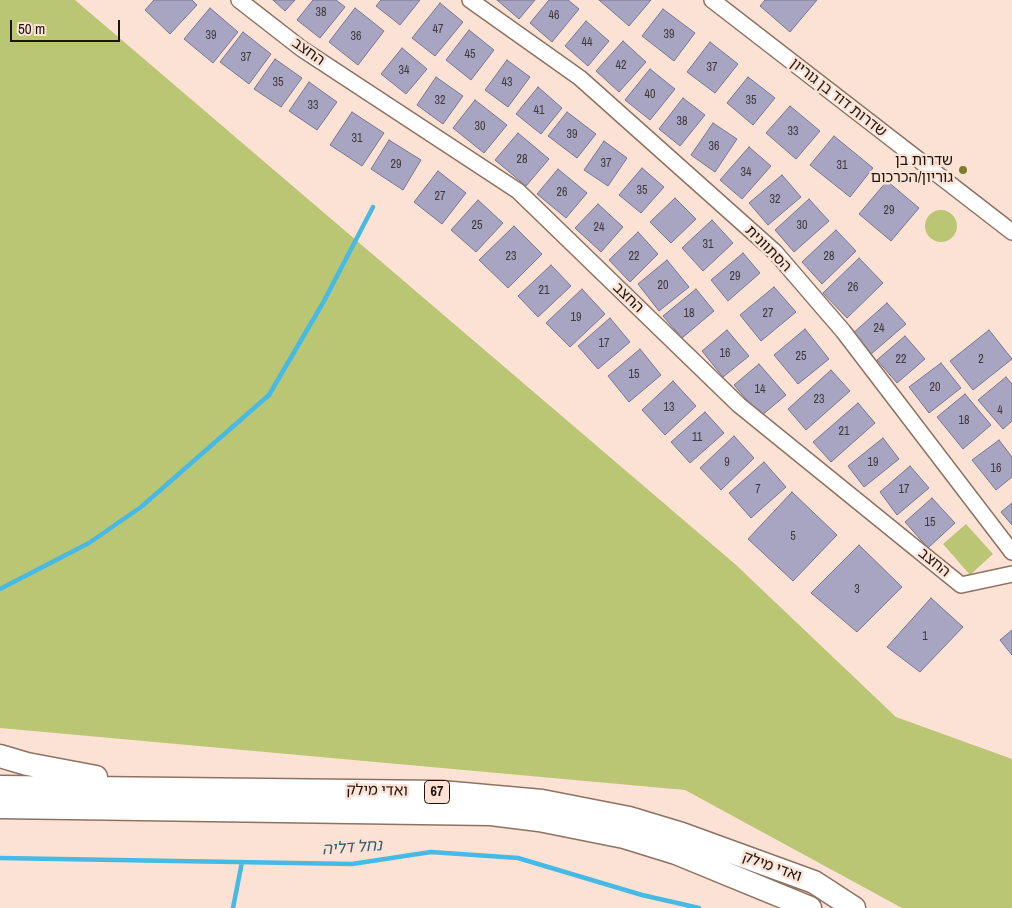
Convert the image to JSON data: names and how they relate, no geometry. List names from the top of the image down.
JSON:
{
  "streets": {
    "highway": ["ואדי מילק", "67"],
    "street": ["החצב", "שדרות דוד בן גוריון", "הסתוונית"]
  },
  "water": ["נחל דליה"],
  "places": ["שדרות בן גוריון/הכרכום"],
  "house_numbers": [
    "38",
    "46",
    "47",
    "39",
    "39",
    "36",
    "44",
    "45",
    "37",
    "42",
    "37",
    "34",
    "35",
    "43",
    "40",
    "32",
    "35",
    "33",
    "41",
    "38",
    "30",
    "33",
    "39",
    "31",
    "36",
    "28",
    "37",
    "29",
    "31",
    "34",
    "35",
    "26",
    "27",
    "32",
    "29",
    "25",
    "30",
    "24",
    "31",
    "23",
    "22",
    "28",
    "29",
    "20",
    "26",
    "21",
    "18",
    "27",
    "19",
    "24",
    "17",
    "16",
    "25",
    "22",
    "2",
    "15",
    "20",
    "14",
    "23",
    "13",
    "4",
    "18",
    "21",
    "11",
    "9",
    "19",
    "16",
    "7",
    "17",
    "15",
    "5",
    "3",
    "1"
  ],
  "scale_bar": "50 m"
}
